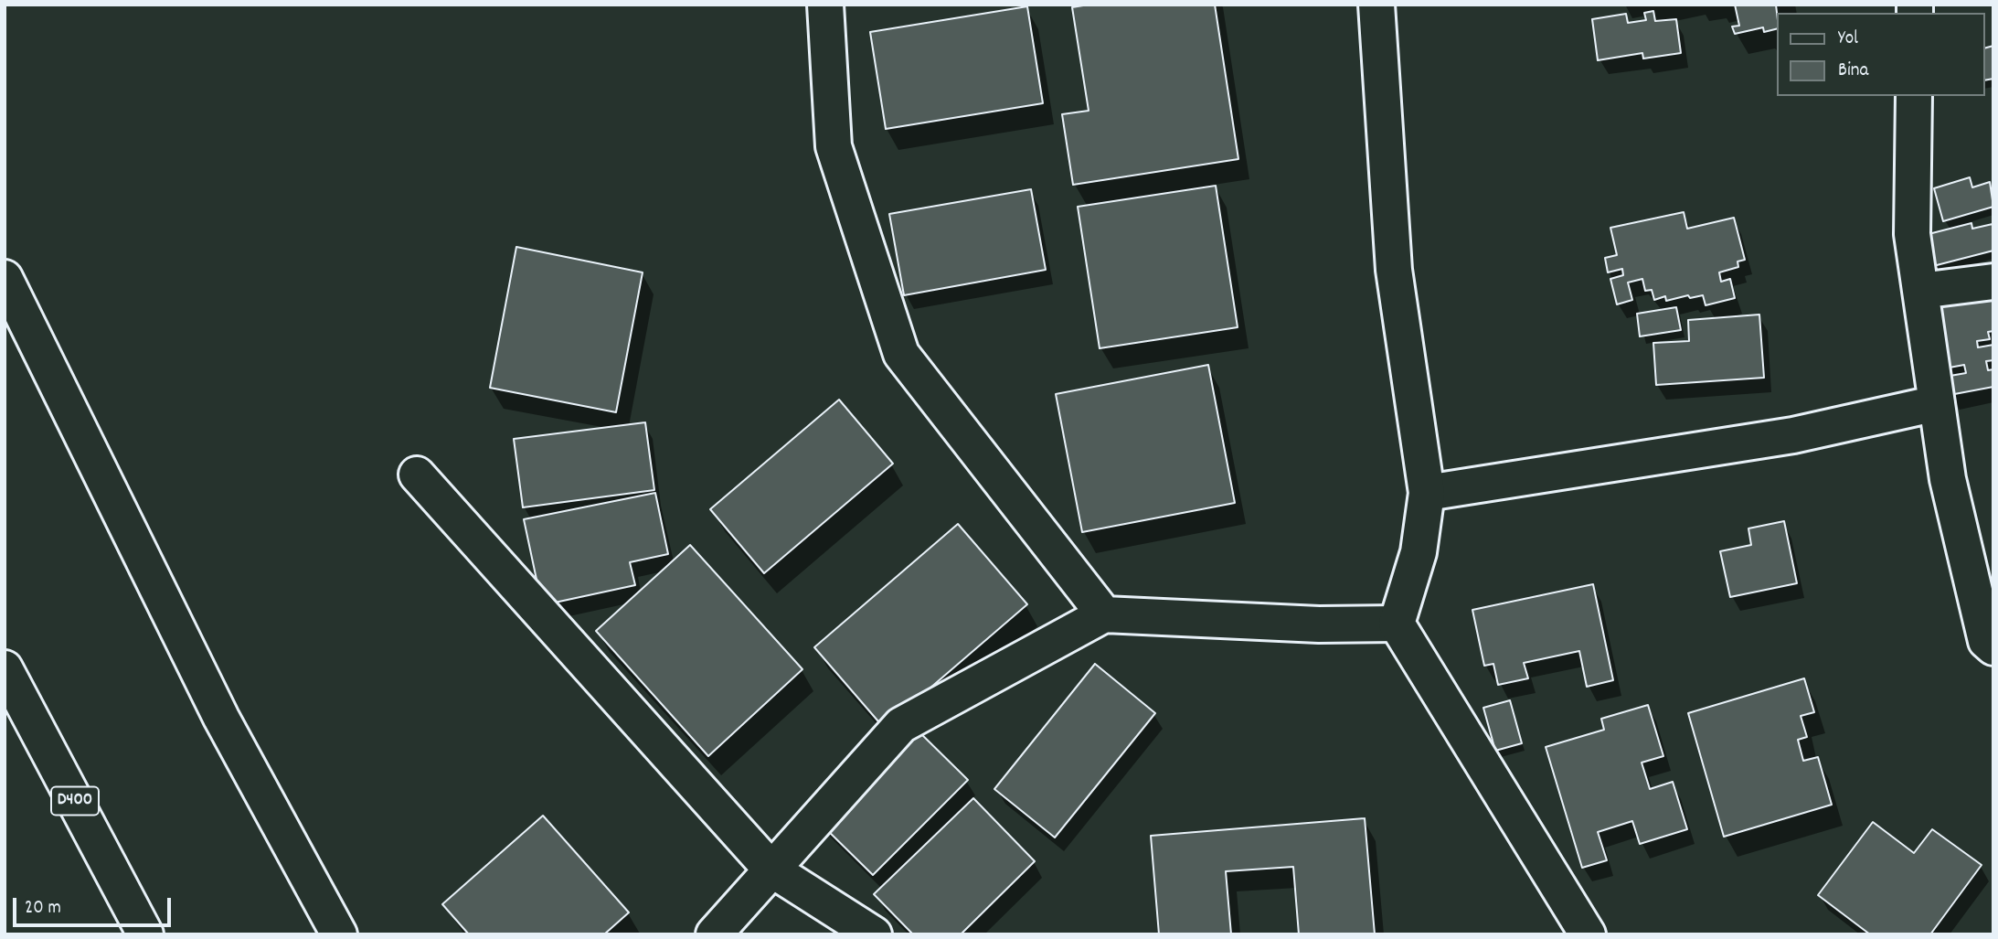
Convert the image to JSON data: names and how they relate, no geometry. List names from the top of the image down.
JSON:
{
  "streets": {
    "main road": ["D400"]
  },
  "legend": ["Yol", "Bina"],
  "scale_bar": "20 m"
}
